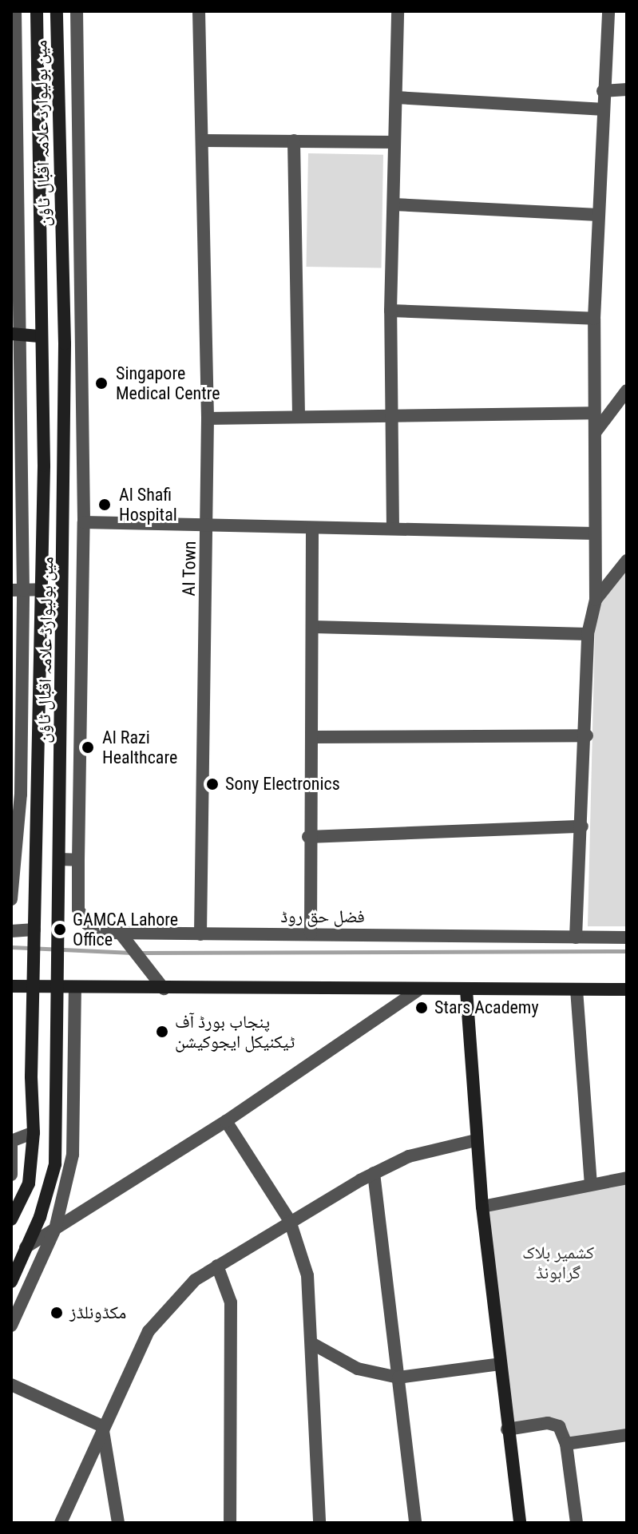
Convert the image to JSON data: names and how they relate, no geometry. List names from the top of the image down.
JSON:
{
  "streets": {
    "main road": ["مین بولیوارڈ علامہ اقبال ٹاؤن"],
    "street": ["AI Town", "فضل حق روڈ"]
  },
  "crossings": [
    ["AI Town", "فضل حق روڈ"]
  ],
  "parks": ["کشمیر بلاک ﮔﺮﺍﮨﻮﻧﮉ"],
  "places": [
    "Singapore Medical Centre",
    "Al Shafi Hospital",
    "Al Razi Healthcare",
    "Sony Electronics",
    "GAMCA Lahore Office",
    "Stars Academy",
    "پنجاب بورڈ آف ٹیکنیکل ایجوکیشن",
    "مکڈونلڈز"
  ]
}
